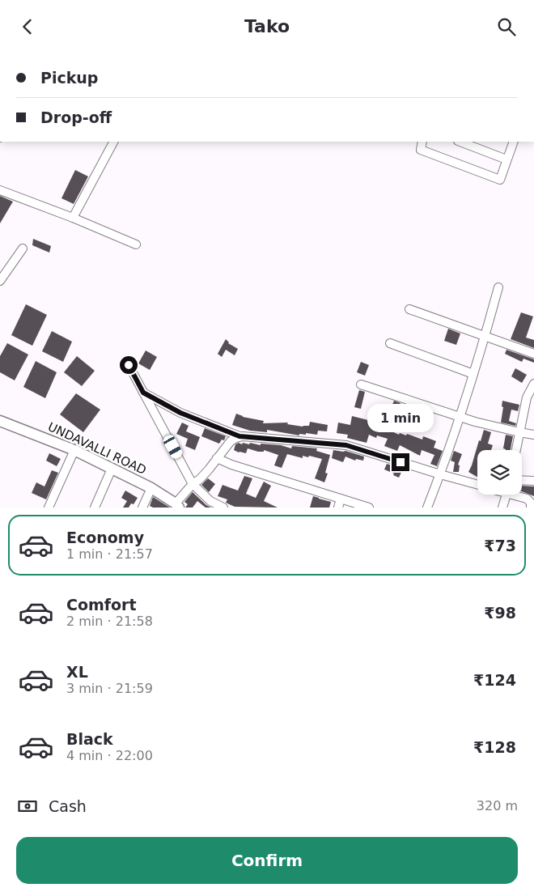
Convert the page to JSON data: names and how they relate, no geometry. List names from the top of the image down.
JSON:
{
  "streets": {
    "main road": ["UNDAVALLI ROAD"]
  },
  "page": {
    "header": "Tako",
    "banner": ["Pickup", "Drop-off"],
    "bubble": "1 min",
    "list": [
      {
        "name": "Economy",
        "note": "1 min · 21:57",
        "value": "₹73"
      },
      {
        "name": "Comfort",
        "note": "2 min · 21:58",
        "value": "₹98"
      },
      {
        "name": "XL",
        "note": "3 min · 21:59",
        "value": "₹124"
      },
      {
        "name": "Black",
        "note": "4 min · 22:00",
        "value": "₹128"
      }
    ],
    "pay": ["Cash", "320 m"],
    "buttons": "Confirm"
  }
}
